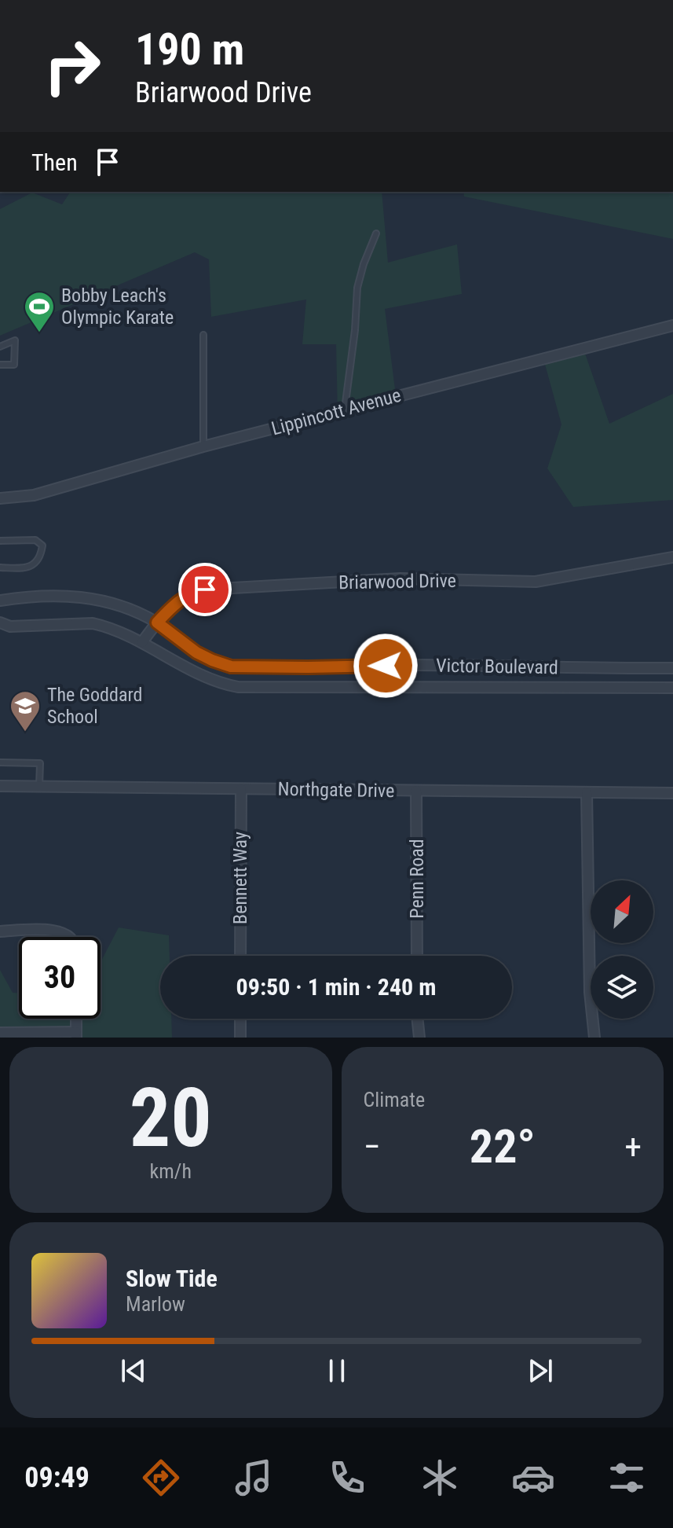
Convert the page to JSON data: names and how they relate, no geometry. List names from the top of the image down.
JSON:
{
  "streets": {
    "street": [
      "Lippincott Avenue",
      "Briarwood Drive",
      "Victor Boulevard",
      "Northgate Drive",
      "Bennett Way",
      "Penn Road"
    ]
  },
  "crossings": [
    ["Briarwood Drive", "Victor Boulevard"],
    ["Northgate Drive", "Bennett Way"],
    ["Northgate Drive", "Penn Road"]
  ],
  "places": {
    "sports": ["Bobby Leach's Olympic Karate"],
    "school or university": ["The Goddard School"]
  },
  "north": "top right",
  "page": {
    "turn": ["190 m", "Briarwood Drive"],
    "then": "Then",
    "limit": "30",
    "trip": "09:50 · 1 min · 240 m",
    "tile": [
      ["20", "km/h"],
      "Climate"
    ],
    "heat": ["−", "22°", "+"],
    "song": ["Slow Tide", "Marlow"],
    "tabs": "09:49"
  }
}
